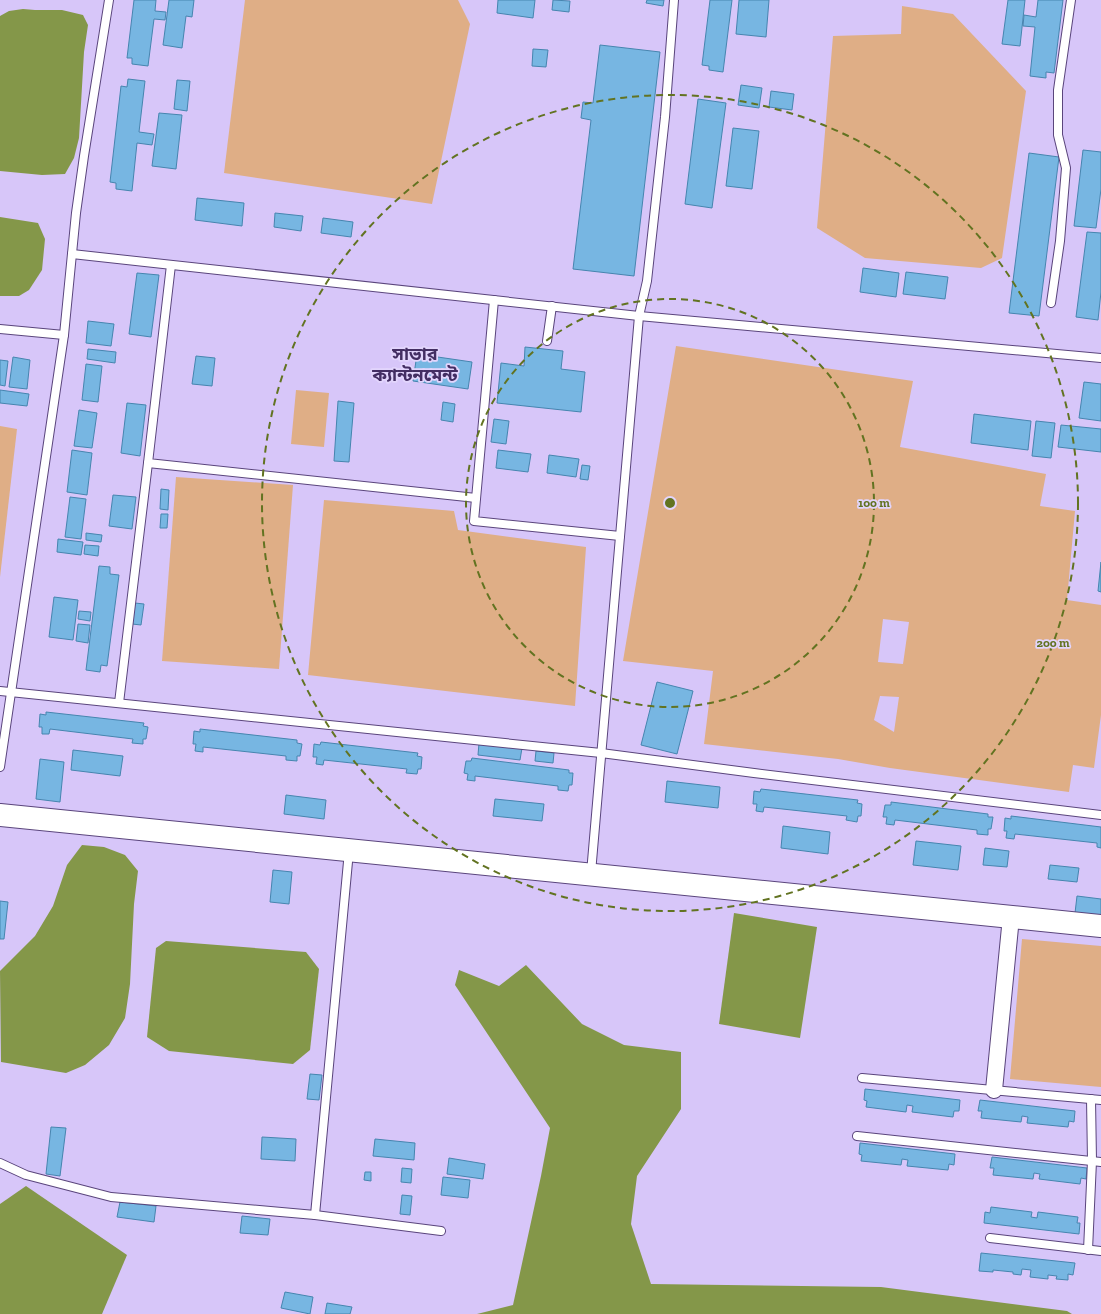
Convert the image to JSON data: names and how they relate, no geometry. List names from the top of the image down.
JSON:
{
  "districts": ["সাভার ক্যান্টনমেন্ট"],
  "rings": ["100 m", "200 m"]
}
